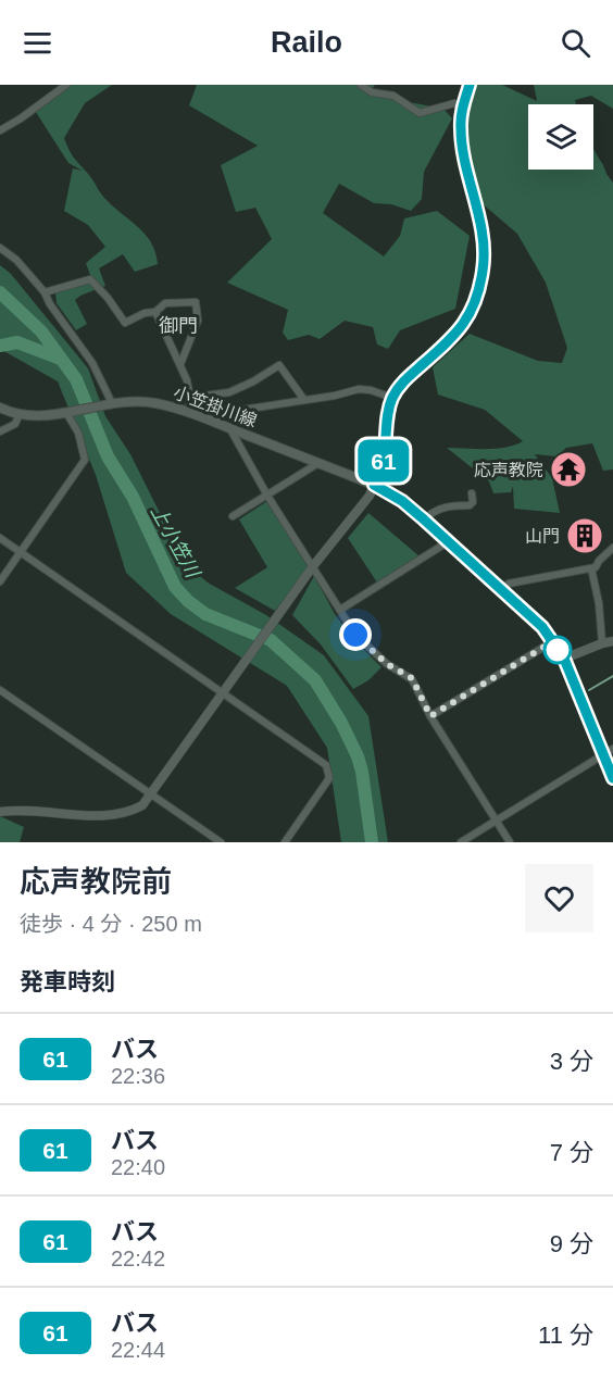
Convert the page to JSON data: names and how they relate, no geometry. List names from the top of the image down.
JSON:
{
  "streets": {
    "main road": ["小笠掛川線"]
  },
  "districts": ["御門"],
  "water": ["上小笠川"],
  "places": {
    "temple": ["応声教院"],
    "building": ["山門"]
  },
  "lines": ["bus line 61"],
  "page": {
    "header": "Railo",
    "on_map": "61",
    "heading": [
      ["応声教院前", "徒歩 · 4 分 · 250 m"],
      "発車時刻"
    ],
    "list": [
      {
        "mark": "61",
        "name": "バス",
        "note": "22:36",
        "value": "3 分"
      },
      {
        "mark": "61",
        "name": "バス",
        "note": "22:40",
        "value": "7 分"
      },
      {
        "mark": "61",
        "name": "バス",
        "note": "22:42",
        "value": "9 分"
      },
      {
        "mark": "61",
        "name": "バス",
        "note": "22:44",
        "value": "11 分"
      }
    ]
  }
}
